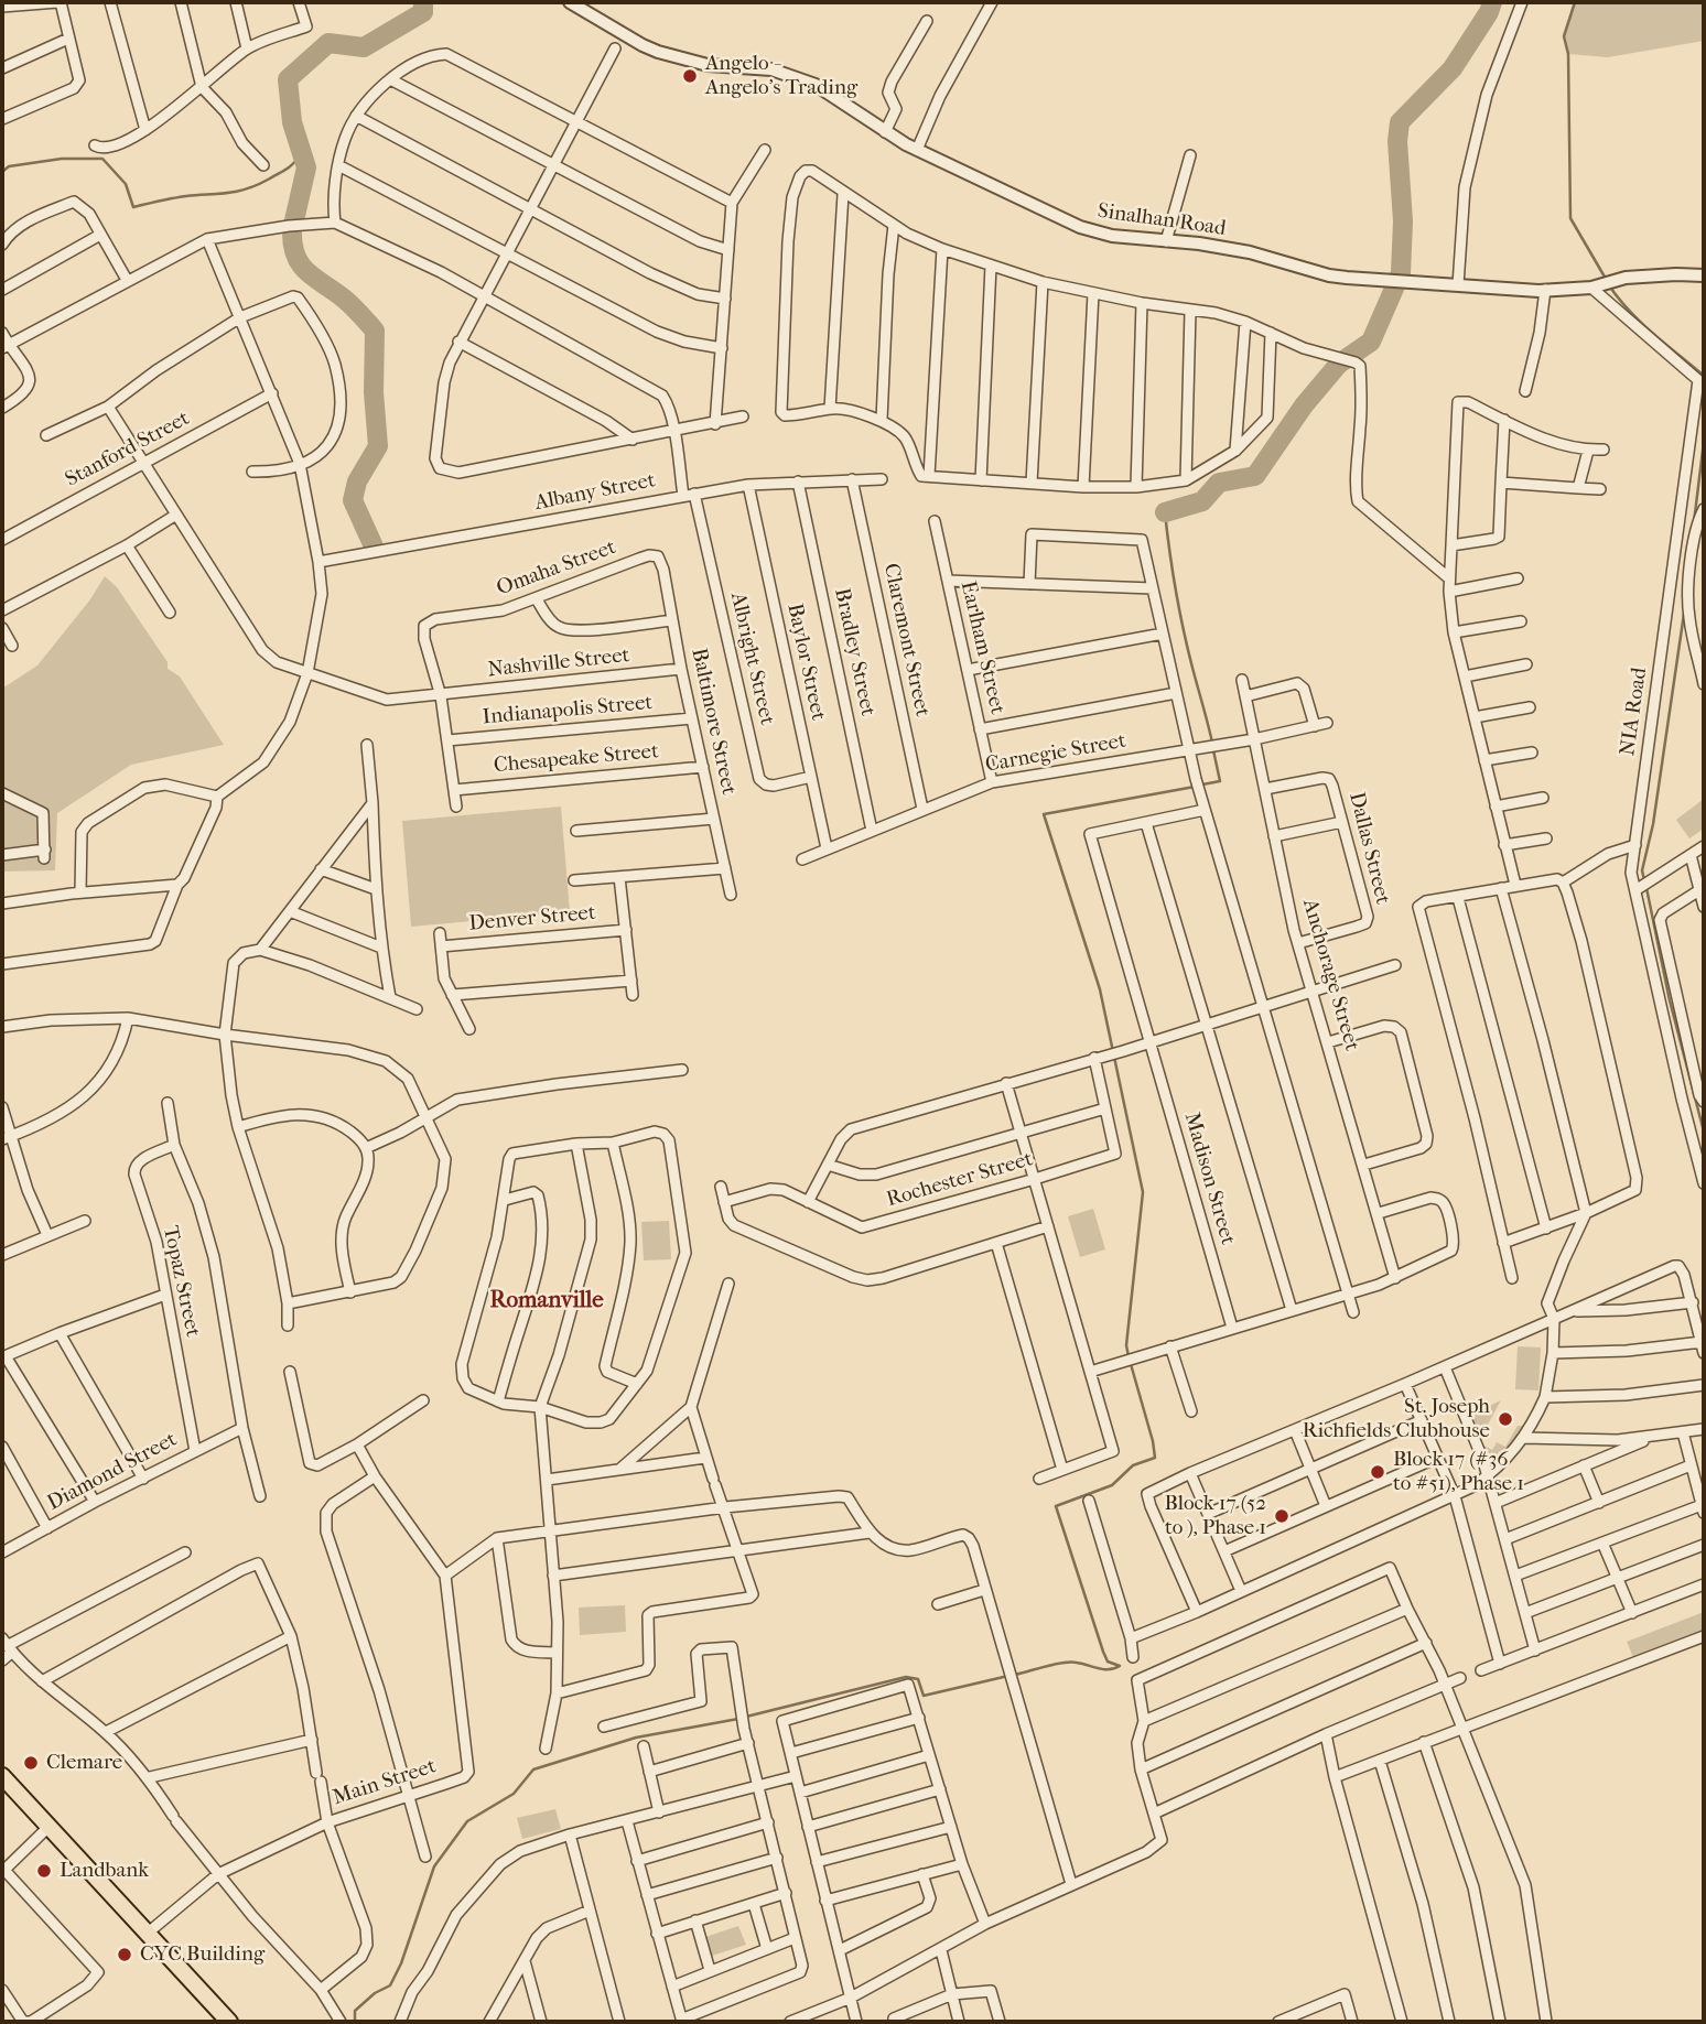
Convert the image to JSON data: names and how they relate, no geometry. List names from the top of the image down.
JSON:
{
  "streets": {
    "street": [
      "Sinalhan Road",
      "Stanford Street",
      "Albany Street",
      "Omaha Street",
      "Claremont Street",
      "Earlham Street",
      "Bradley Street",
      "Albright Street",
      "Baylor Street",
      "Nashville Street",
      "Indianapolis Street",
      "NIA Road",
      "Baltimore Street",
      "Carnegie Street",
      "Chesapeake Street",
      "Dallas Street",
      "Denver Street",
      "Anchorage Street",
      "Madison Street",
      "Rochester Street",
      "Topaz Street",
      "Diamond Street",
      "Main Street"
    ]
  },
  "crossings": [
    ["Sinalhan Road", "NIA Road"],
    ["Stanford Street", "Nashville Street"],
    ["Albany Street", "Claremont Street"],
    ["Albany Street", "Bradley Street"],
    ["Albany Street", "Albright Street"],
    ["Albany Street", "Baylor Street"],
    ["Omaha Street", "Nashville Street"],
    ["Omaha Street", "Baltimore Street"],
    ["Claremont Street", "Carnegie Street"],
    ["Earlham Street", "Carnegie Street"],
    ["Bradley Street", "Carnegie Street"],
    ["Albright Street", "Baylor Street"],
    ["Baylor Street", "Carnegie Street"],
    ["Nashville Street", "Baltimore Street"],
    ["Indianapolis Street", "Baltimore Street"],
    ["Baltimore Street", "Chesapeake Street"],
    ["Carnegie Street", "Anchorage Street"],
    ["Dallas Street", "Anchorage Street"],
    ["Topaz Street", "Diamond Street"]
  ],
  "districts": ["Romanville"],
  "places": [
    "Angelo - Angelo's Trading",
    "St. Joseph Richfields Clubhouse",
    "Block 17 (#36 to #51), Phase 1",
    "Block 17 (52 to ), Phase 1",
    "Clemare",
    "Landbank",
    "CYC Building"
  ]
}
